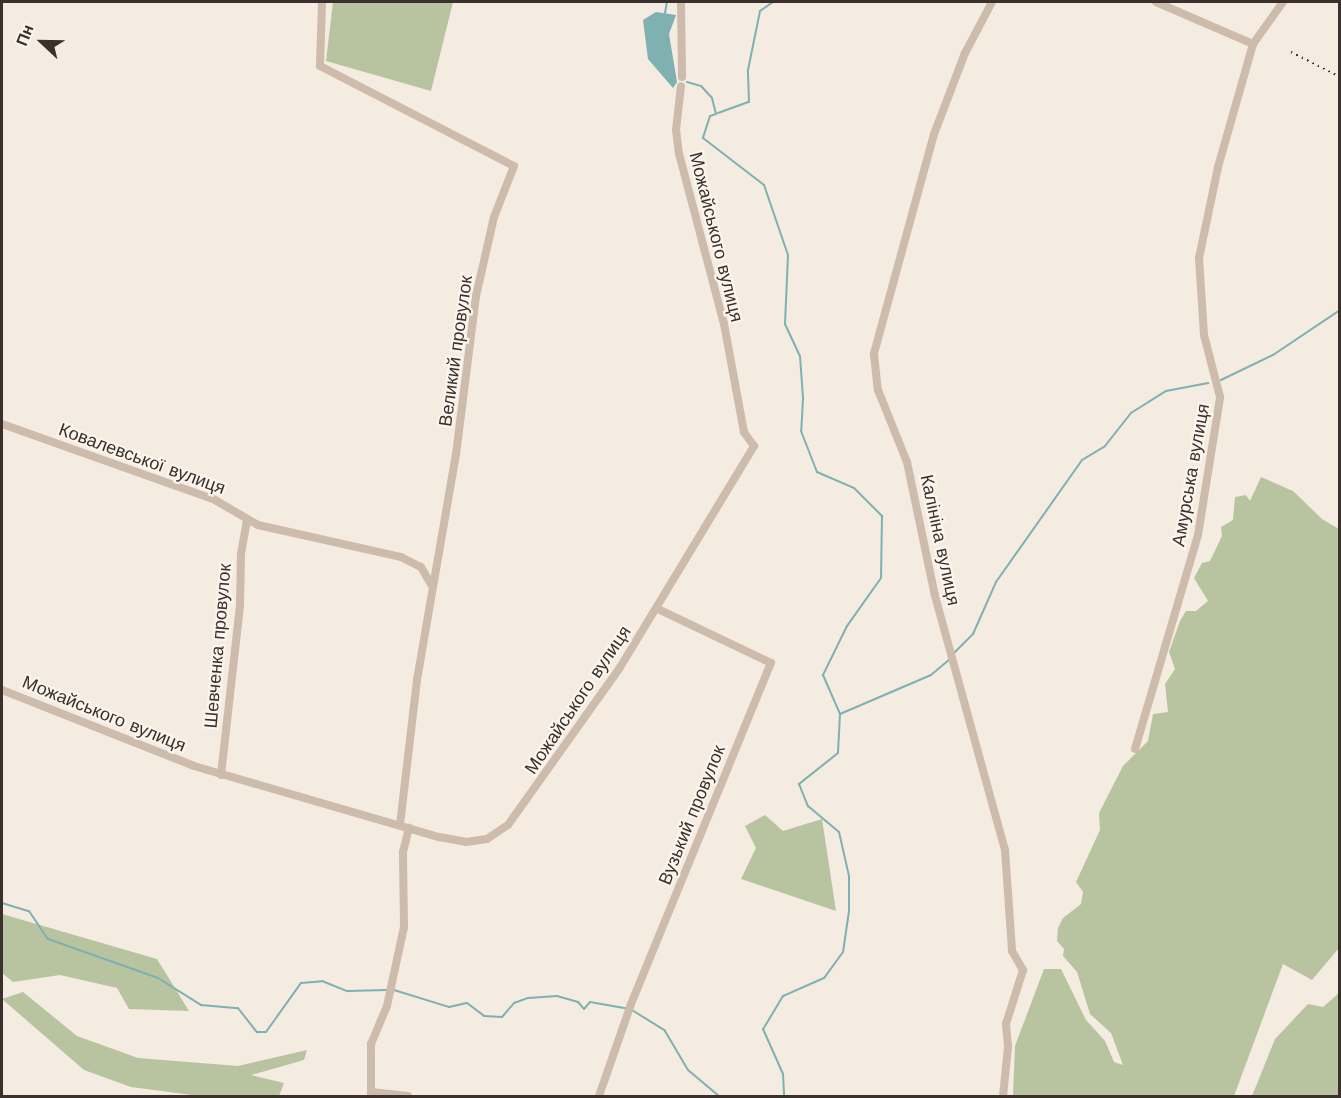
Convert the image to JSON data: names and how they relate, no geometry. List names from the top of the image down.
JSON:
{
  "streets": {
    "street": [
      "Можайського вулиця",
      "Великий провулок",
      "Ковалевської вулиця",
      "Амурська вулиця",
      "Калініна вулиця",
      "Шевченка провулок",
      "Вузький провулок"
    ]
  },
  "crossings": [
    ["Можайського вулиця", "Великий провулок"],
    ["Можайського вулиця", "Шевченка провулок"],
    ["Можайського вулиця", "Вузький провулок"],
    ["Великий провулок", "Ковалевської вулиця"],
    ["Ковалевської вулиця", "Шевченка провулок"]
  ],
  "north": "left"
}
